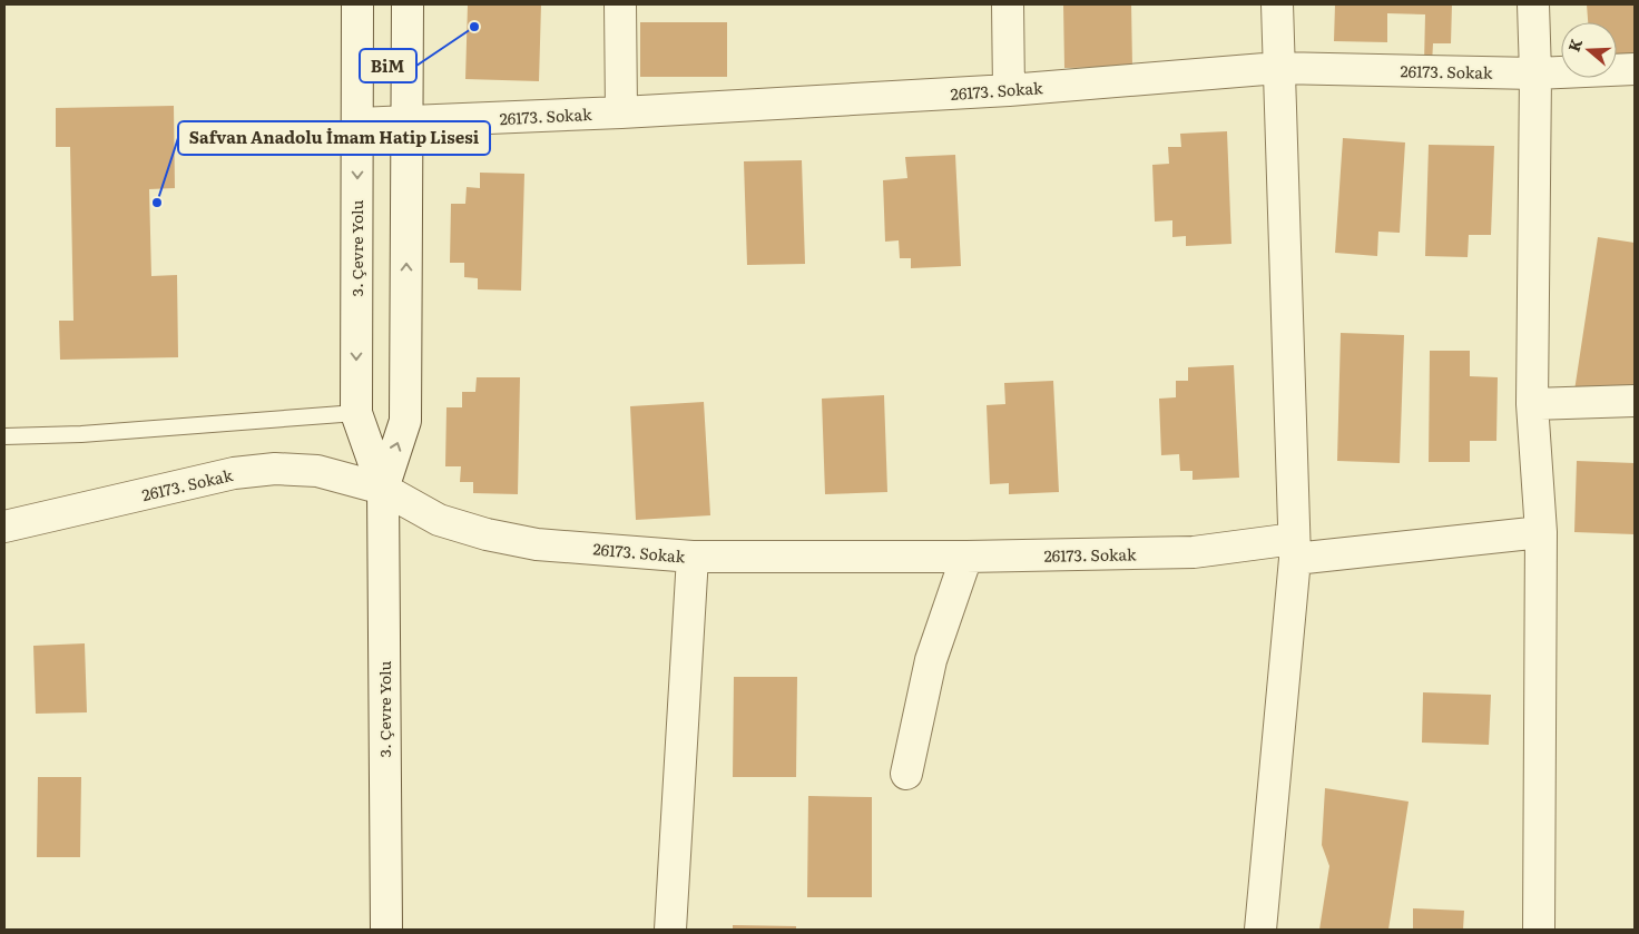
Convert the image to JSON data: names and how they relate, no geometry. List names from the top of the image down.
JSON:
{
  "streets": {
    "street": ["26173. Sokak", "3. Çevre Yolu"]
  },
  "crossings": [
    ["26173. Sokak", "3. Çevre Yolu"]
  ],
  "places": ["BiM", "Safvan Anadolu İmam Hatip Lisesi"],
  "north": "left"
}
